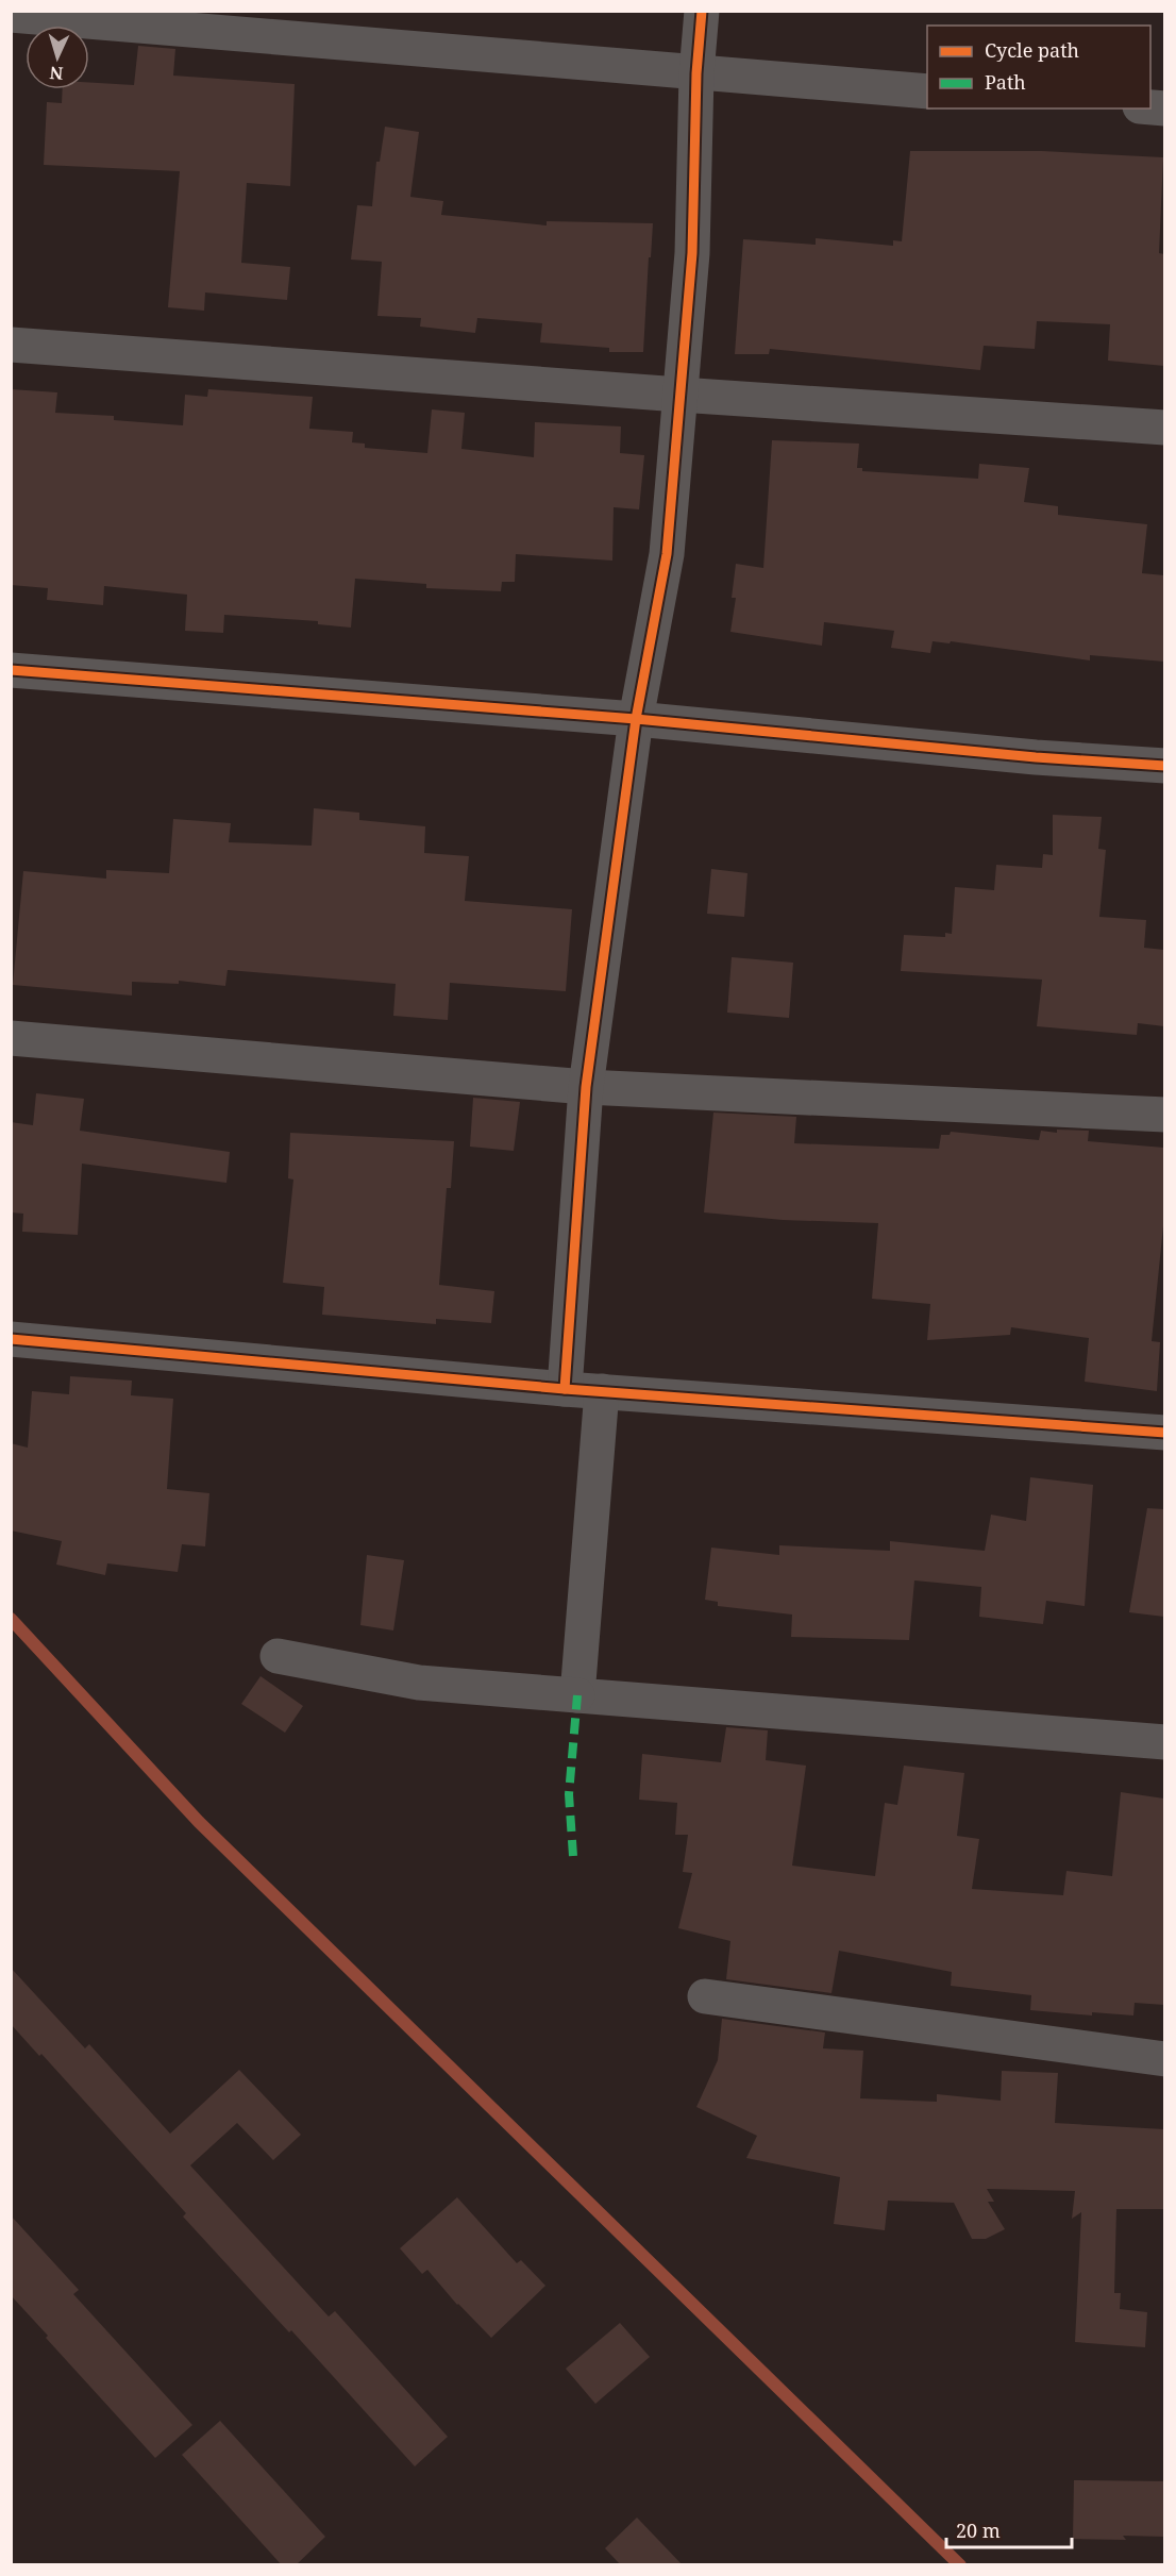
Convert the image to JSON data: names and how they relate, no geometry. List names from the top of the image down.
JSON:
{
  "legend": ["Cycle path", "Path"],
  "scale_bar": "20 m",
  "north": "bottom"
}
